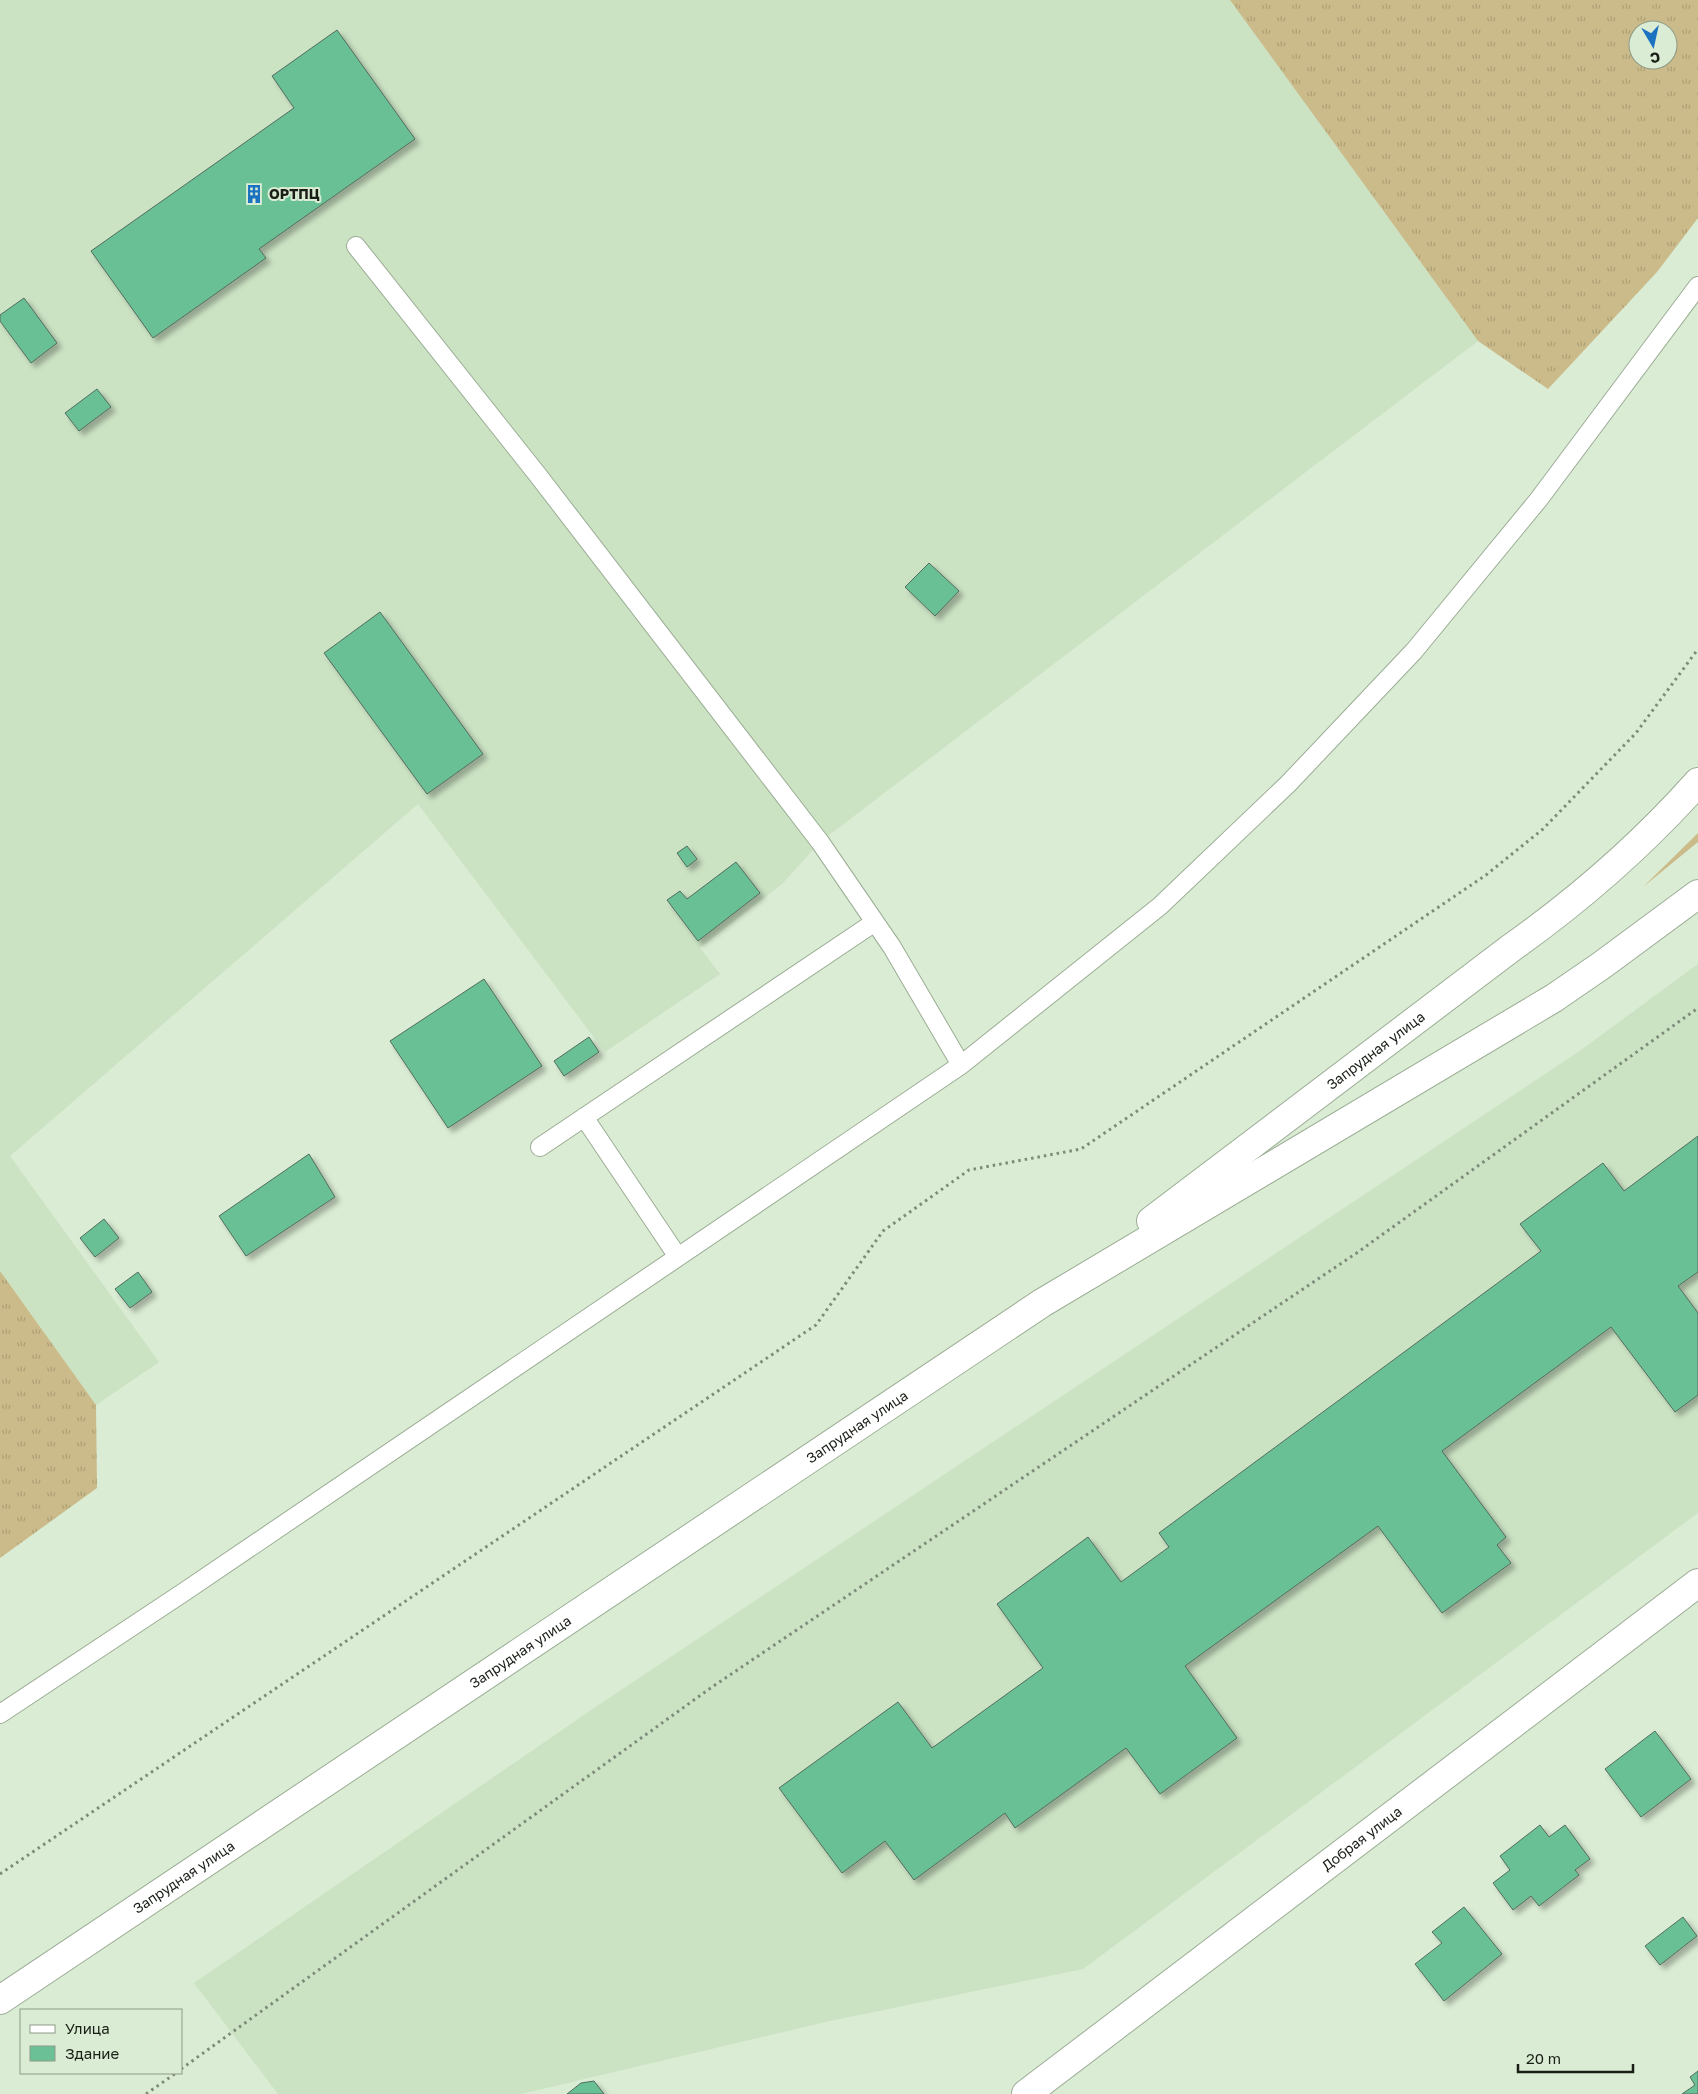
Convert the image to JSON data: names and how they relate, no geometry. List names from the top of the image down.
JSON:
{
  "streets": {
    "main road": ["Запрудная улица", "Добрая улица"]
  },
  "places": {
    "building": ["ОРТПЦ"]
  },
  "legend": ["Улица", "Здание"],
  "scale_bar": "20 m",
  "north": "bottom"
}
